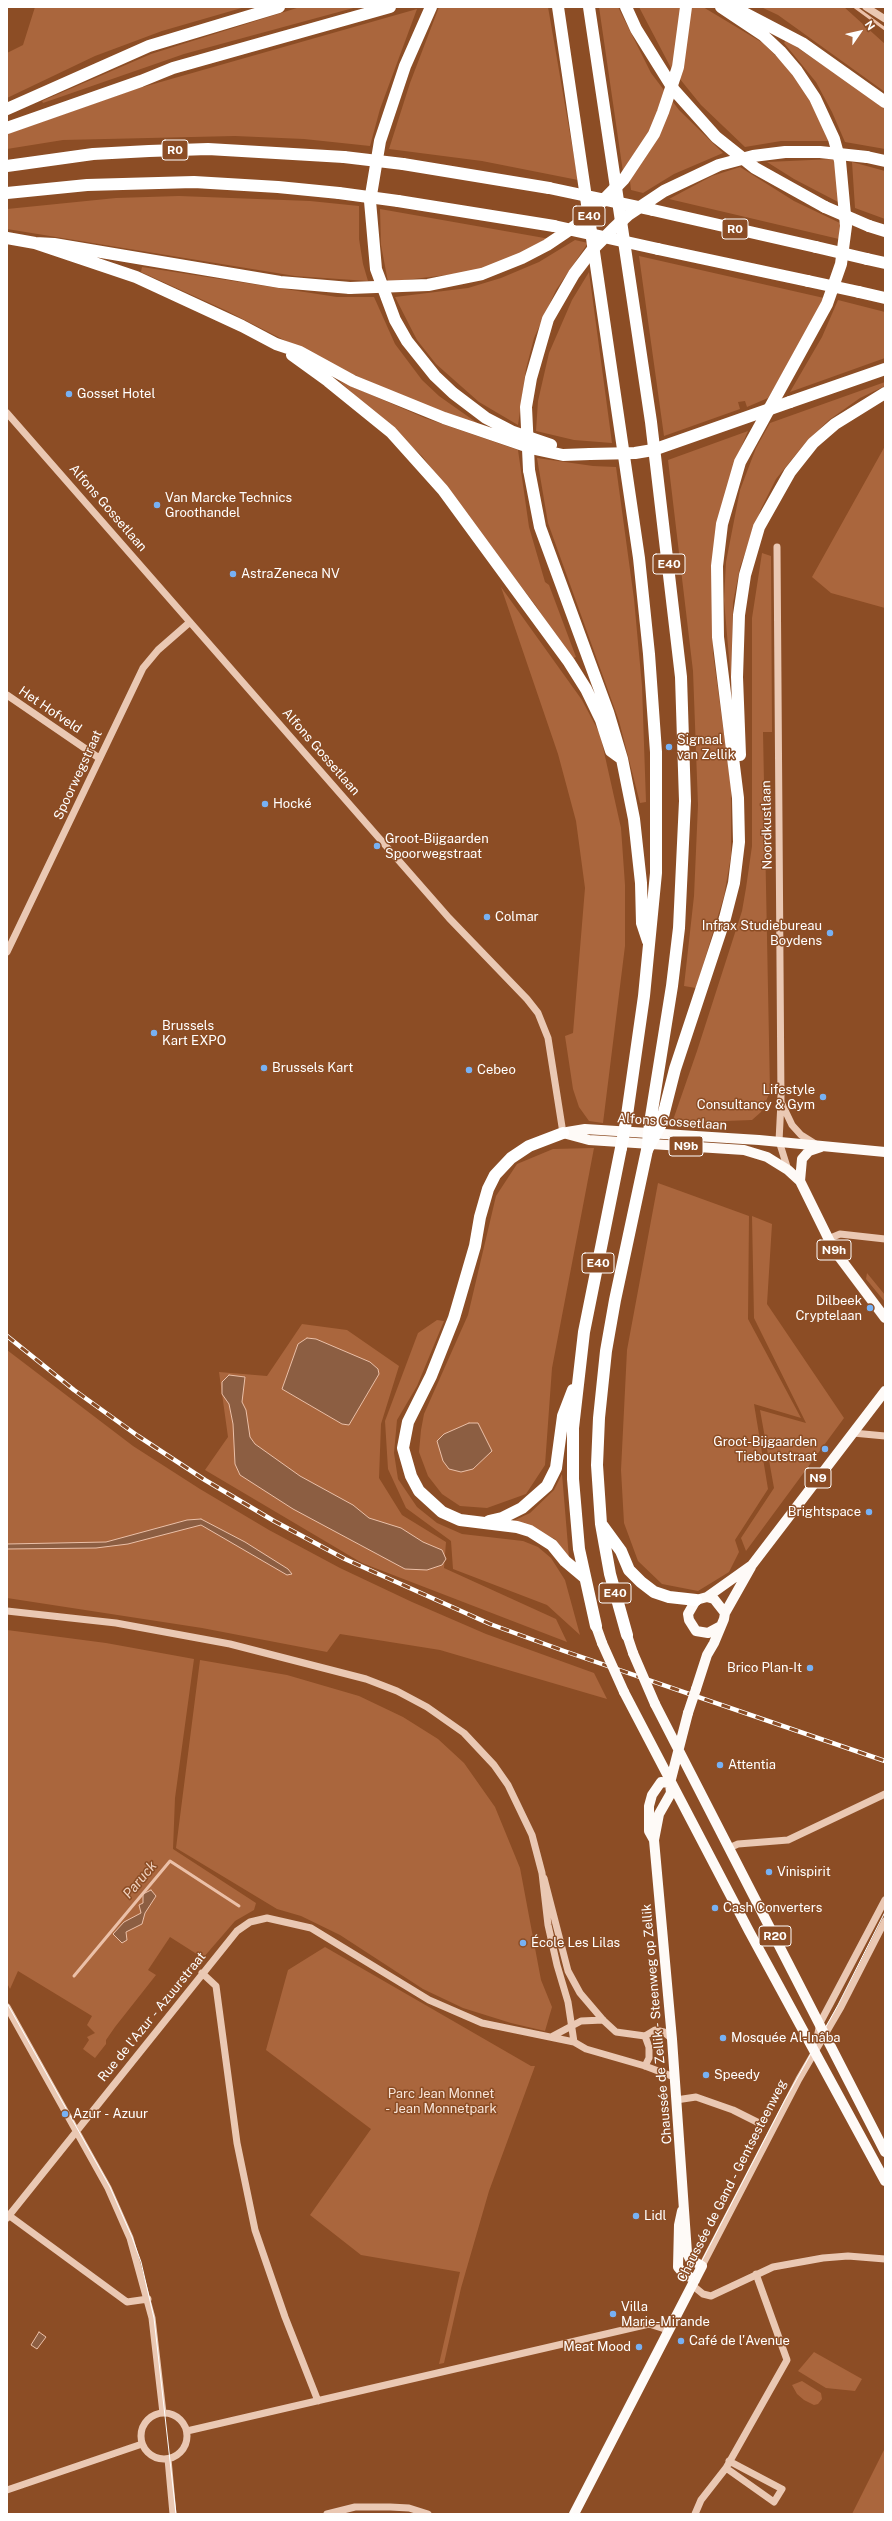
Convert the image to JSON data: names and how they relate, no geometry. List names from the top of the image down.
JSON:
{
  "streets": {
    "highway": ["R0", "E40"],
    "main road": [
      "Alfons Gossetlaan",
      "N9b",
      "N9h",
      "N9",
      "R20",
      "Chaussée de Zellik - Steenweg op Zellik",
      "Chaussée de Gand - Gentsesteenweg"
    ],
    "street": [
      "Het Hofveld",
      "Spoorwegstraat",
      "Noordkustlaan",
      "Rue de l'Azur - Azuurstraat"
    ]
  },
  "crossings": [
    ["E40", "R20"],
    ["E40", "Chaussée de Zellik - Steenweg op Zellik"],
    ["Alfons Gossetlaan", "Spoorwegstraat"],
    ["Alfons Gossetlaan", "Noordkustlaan"],
    ["Alfons Gossetlaan", "N9b"],
    ["Het Hofveld", "Spoorwegstraat"],
    ["Noordkustlaan", "N9b"],
    ["N9", "Chaussée de Zellik - Steenweg op Zellik"],
    ["R20", "Chaussée de Zellik - Steenweg op Zellik"],
    ["R20", "Chaussée de Gand - Gentsesteenweg"],
    ["Chaussée de Zellik - Steenweg op Zellik", "Chaussée de Gand - Gentsesteenweg"]
  ],
  "water": ["Paruck"],
  "parks": ["Parc Jean Monnet - Jean Monnetpark"],
  "places": [
    "Gosset Hotel",
    "Van Marcke Technics Groothandel",
    "AstraZeneca NV",
    "Signaal van Zellik",
    "Hocké",
    "Groot-Bijgaarden Spoorwegstraat",
    "Colmar",
    "Infrax Studiebureau Boydens",
    "Brussels Kart EXPO",
    "Brussels Kart",
    "Cebeo",
    "Lifestyle Consultancy & Gym",
    "Dilbeek Cryptelaan",
    "Groot-Bijgaarden Tieboutstraat",
    "Brightspace",
    "Brico Plan-It",
    "Attentia",
    "Vinispirit",
    "Cash Converters",
    "École Les Lilas",
    "Mosquée Al-Inâba",
    "Speedy",
    "Azur - Azuur",
    "Lidl",
    "Villa Marie-Mirande",
    "Café de l'Avenue",
    "Meat Mood"
  ],
  "north": "top right"
}
